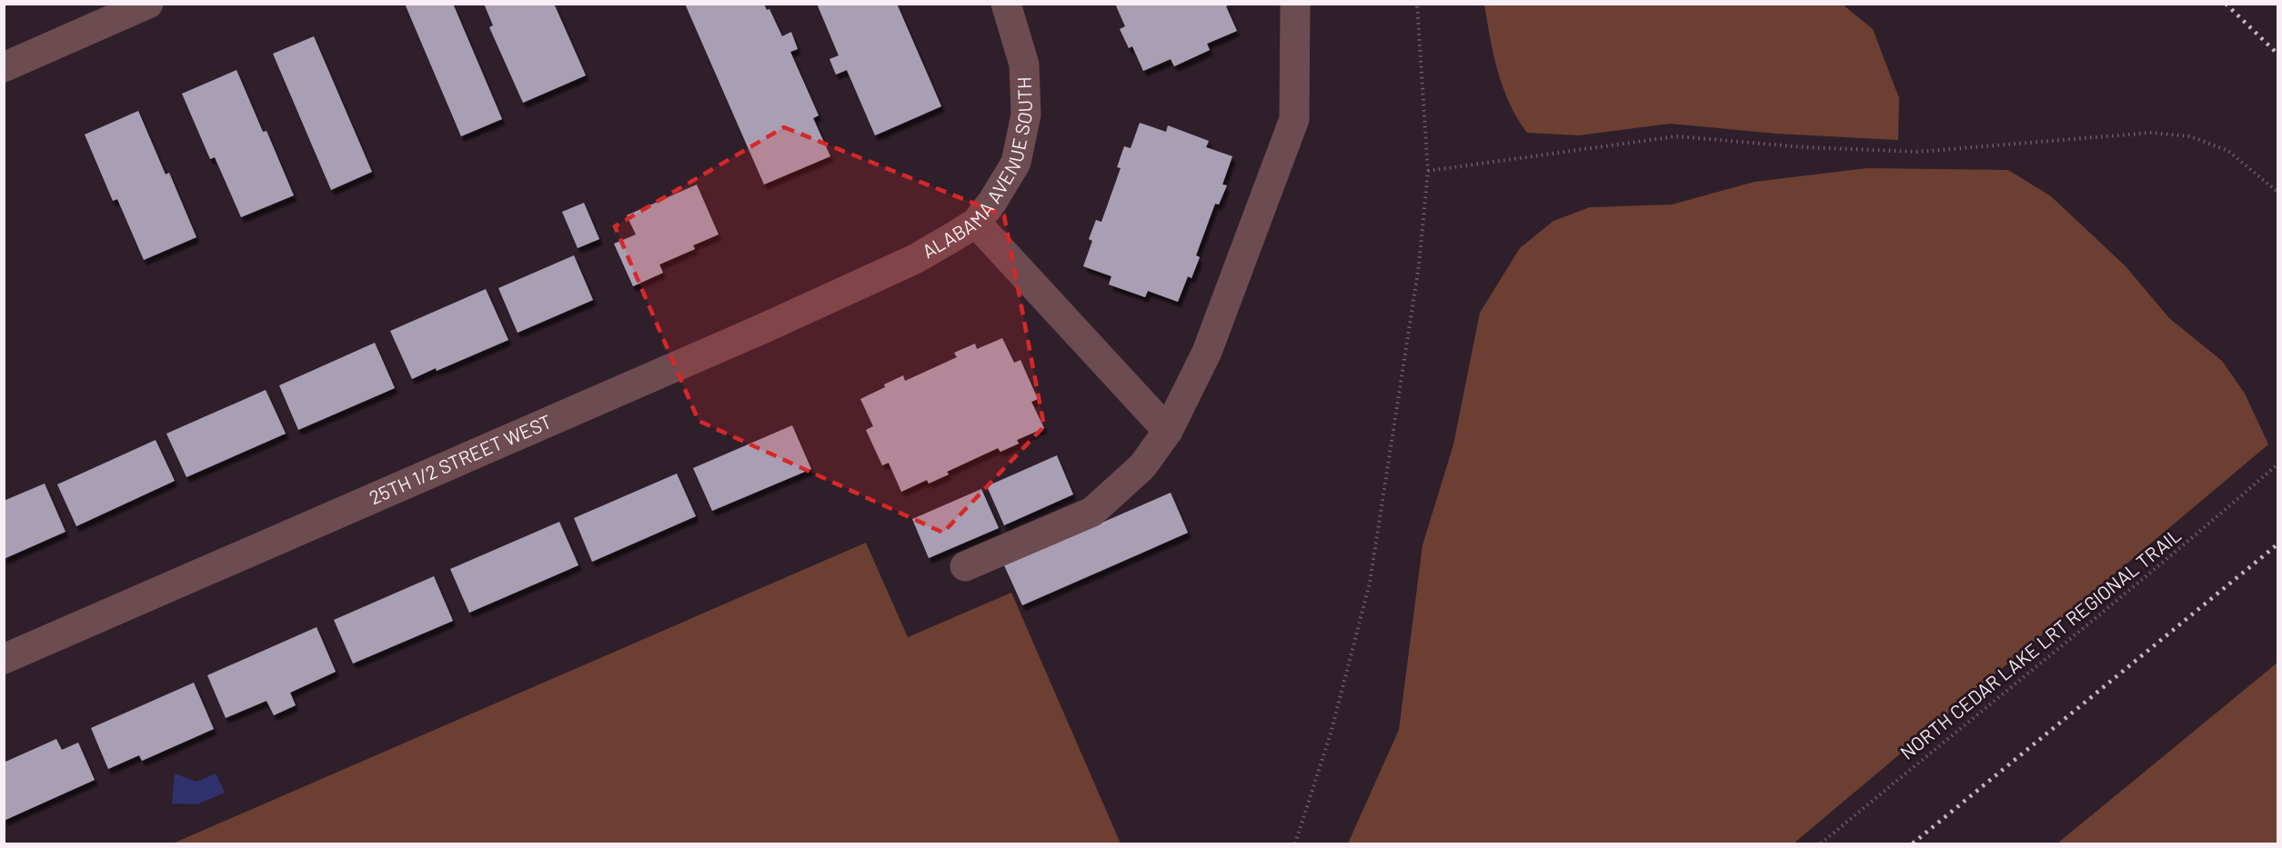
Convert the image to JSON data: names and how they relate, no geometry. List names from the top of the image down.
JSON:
{
  "streets": {
    "street": ["ALABAMA AVENUE SOUTH", "25TH 1/2 STREET WEST"],
    "path": ["NORTH CEDAR LAKE LRT REGIONAL TRAIL"]
  },
  "crossings": [
    ["ALABAMA AVENUE SOUTH", "25TH 1/2 STREET WEST"]
  ]
}
